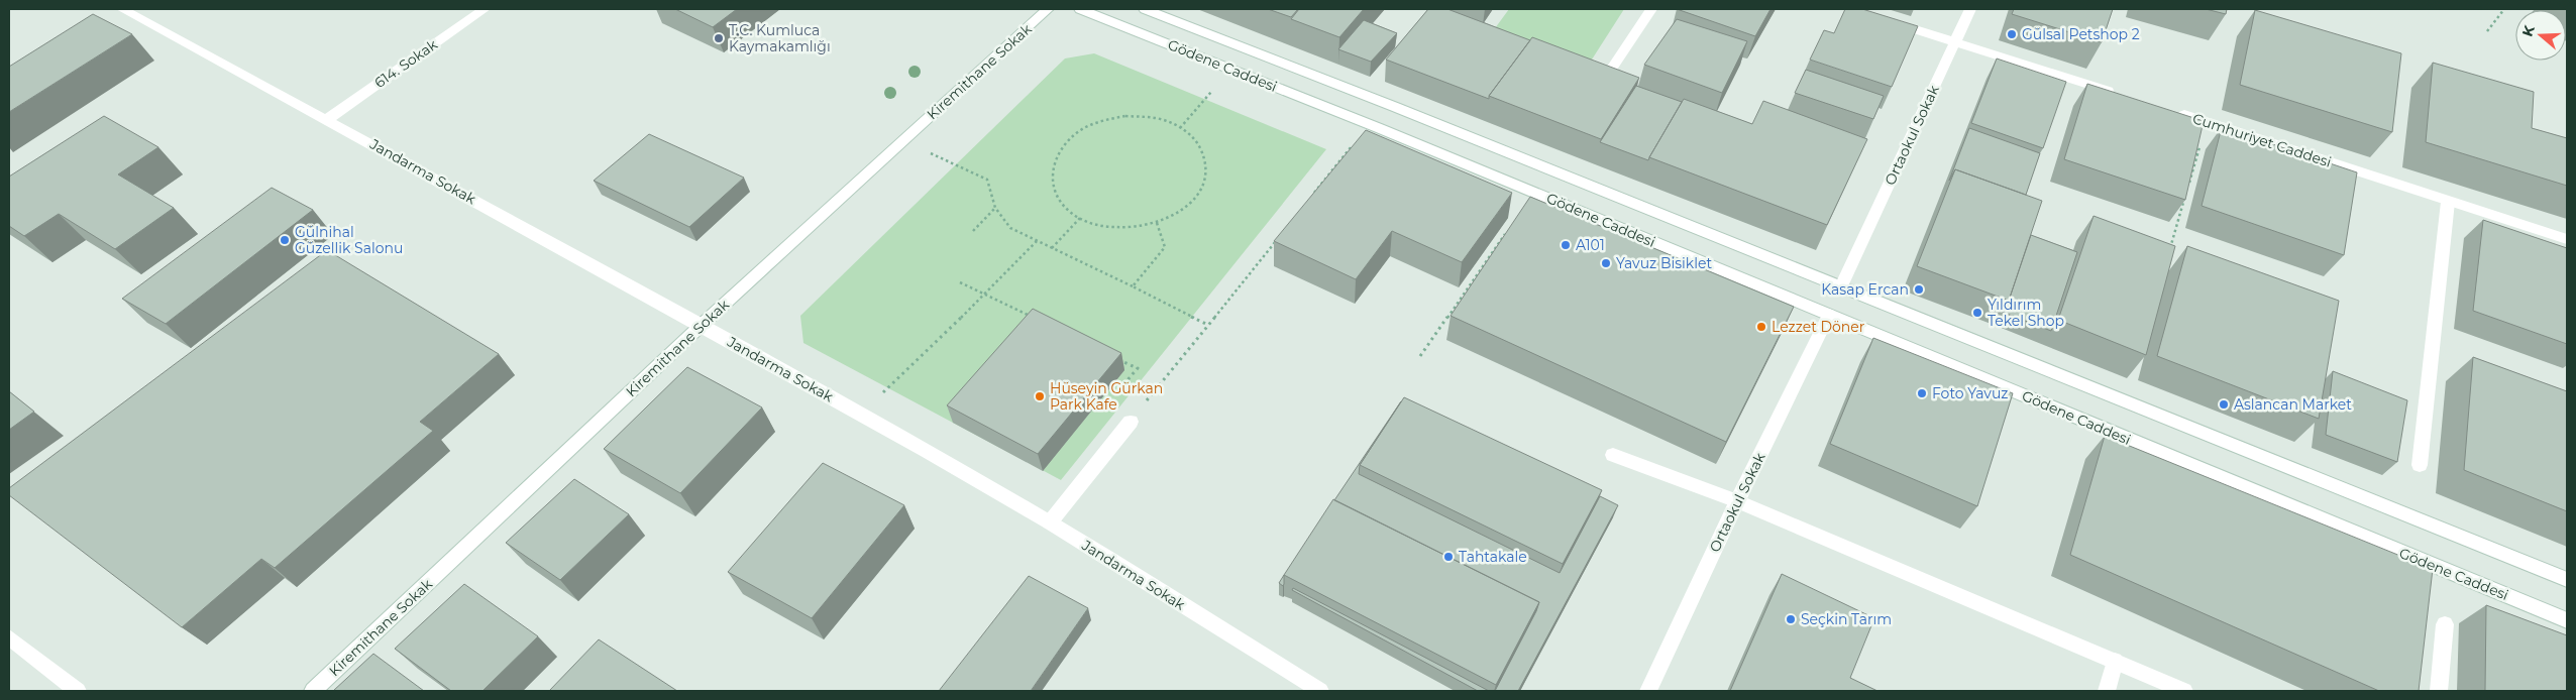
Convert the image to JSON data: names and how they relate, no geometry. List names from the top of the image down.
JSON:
{
  "streets": {
    "street": [
      "614. Sokak",
      "Gödene Caddesi",
      "Kiremithane Sokak",
      "Ortaokul Sokak",
      "Cumhuriyet Caddesi",
      "Jandarma Sokak"
    ]
  },
  "crossings": [
    ["614. Sokak", "Jandarma Sokak"],
    ["Gödene Caddesi", "Ortaokul Sokak"],
    ["Kiremithane Sokak", "Jandarma Sokak"]
  ],
  "places": [
    "Gülsal Petshop 2",
    "T.C. Kumluca Kaymakamlığı",
    "Gülnihal Güzellik Salonu",
    "A101",
    "Yavuz Bisiklet",
    "Kasap Ercan",
    "Yıldırım Tekel Shop",
    "Lezzet Döner",
    "Foto Yavuz",
    "Hüseyin Gürkan Park Kafe",
    "Aslancan Market",
    "Tahtakale",
    "Seçkin Tarım"
  ],
  "north": "left"
}
